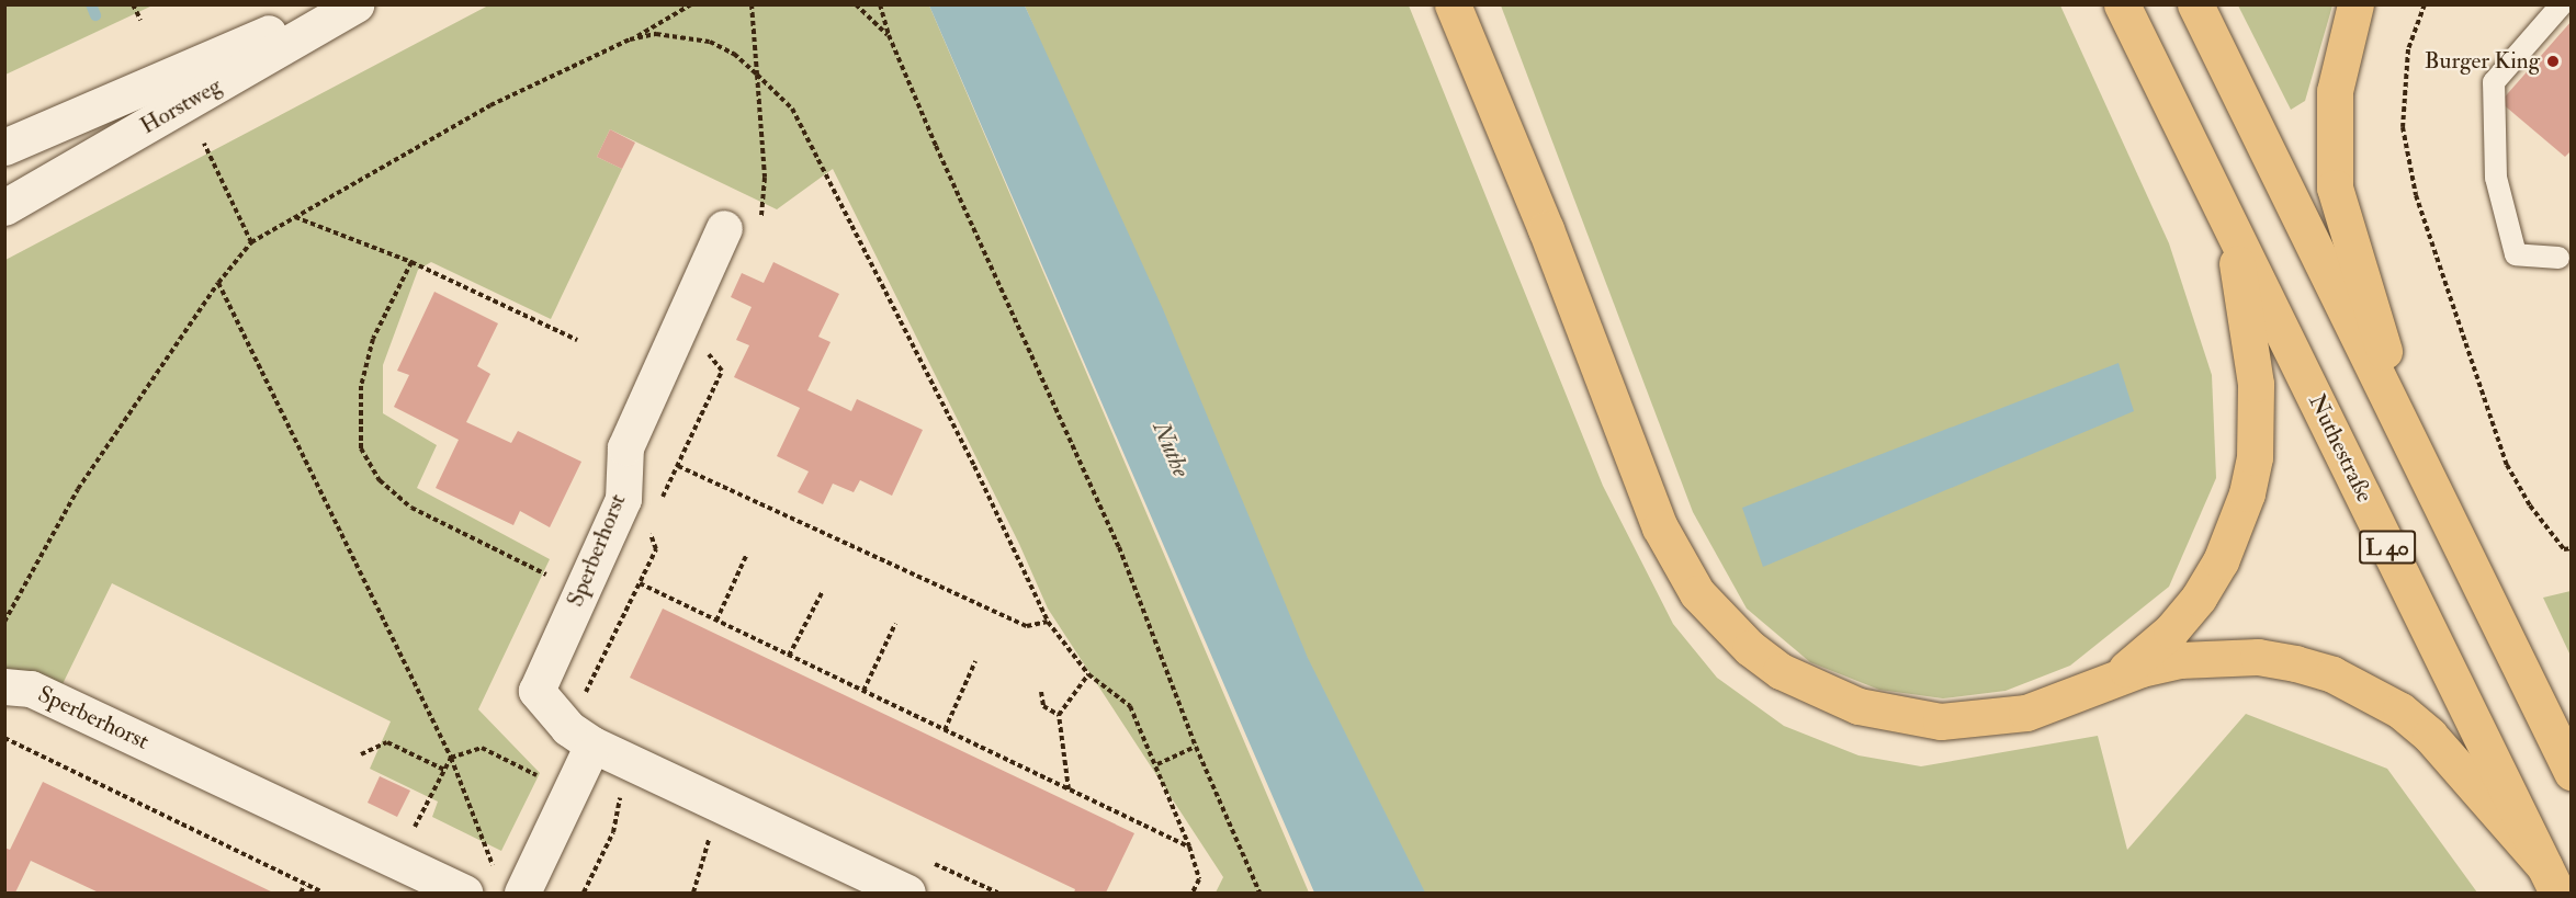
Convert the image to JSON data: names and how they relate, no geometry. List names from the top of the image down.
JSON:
{
  "streets": {
    "highway": ["Nuthestraße", "L 40"],
    "street": ["Horstweg", "Sperberhorst"]
  },
  "water": ["Nuthe"],
  "places": ["Burger King"]
}
